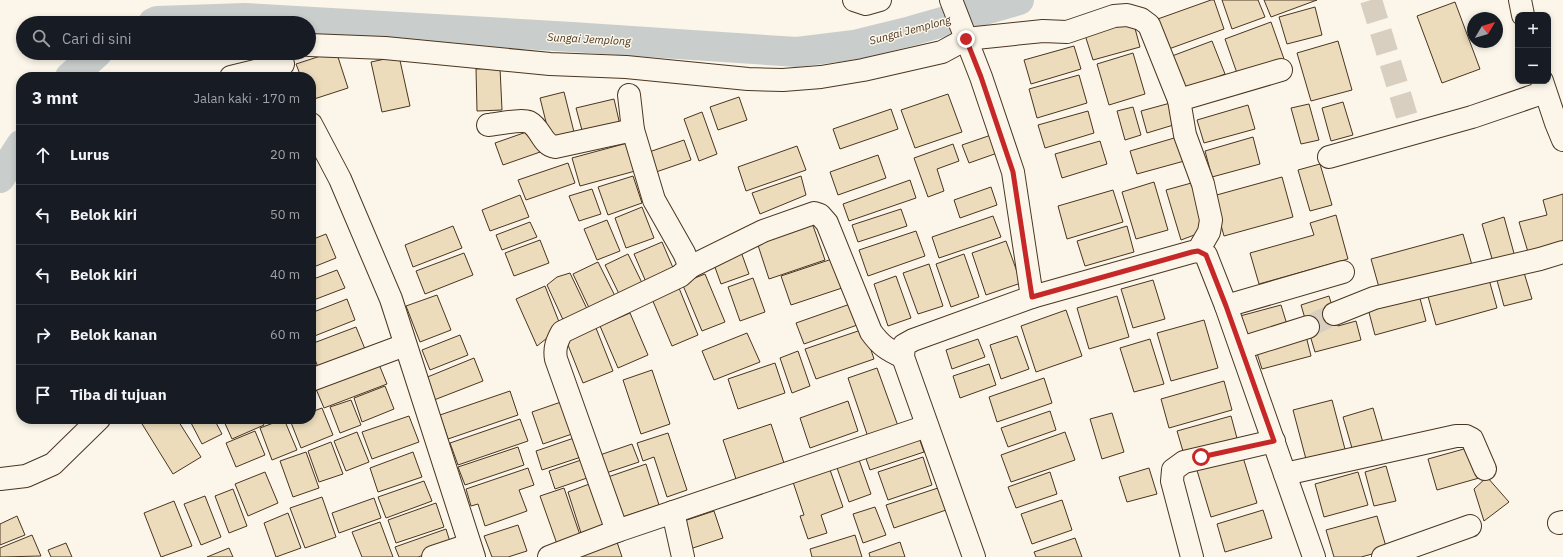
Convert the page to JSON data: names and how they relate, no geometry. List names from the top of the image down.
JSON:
{
  "water": ["Sungai Jemplong"],
  "north": "top right",
  "page": {
    "map_buttons": ["+", "−"],
    "search": "Cari di sini",
    "heading": ["3 mnt", "Jalan kaki · 170 m"],
    "list": [
      ["Lurus", "20 m"],
      ["Belok kiri", "50 m"],
      ["Belok kiri", "40 m"],
      ["Belok kanan", "60 m"],
      "Tiba di tujuan"
    ]
  }
}
